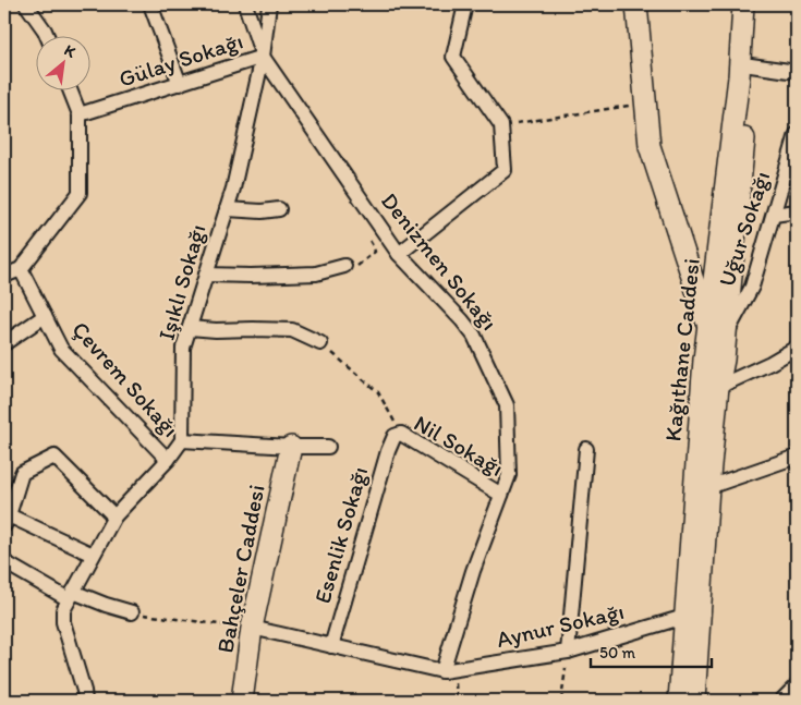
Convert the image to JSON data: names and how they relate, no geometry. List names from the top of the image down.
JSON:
{
  "streets": {
    "main road": ["Kağıthane Caddesi", "Bahçeler Caddesi"],
    "street": [
      "Gülay Sokağı",
      "Uğur Sokağı",
      "Denizmen Sokağı",
      "Işıklı Sokağı",
      "Çevrem Sokağı",
      "Nil Sokağı",
      "Esenlik Sokağı",
      "Aynur Sokağı"
    ]
  },
  "crossings": [
    ["Gülay Sokağı", "Denizmen Sokağı"],
    ["Gülay Sokağı", "Işıklı Sokağı"],
    ["Uğur Sokağı", "Kağıthane Caddesi"],
    ["Denizmen Sokağı", "Işıklı Sokağı"],
    ["Denizmen Sokağı", "Nil Sokağı"],
    ["Denizmen Sokağı", "Aynur Sokağı"],
    ["Kağıthane Caddesi", "Aynur Sokağı"],
    ["Nil Sokağı", "Esenlik Sokağı"],
    ["Esenlik Sokağı", "Aynur Sokağı"],
    ["Bahçeler Caddesi", "Aynur Sokağı"]
  ],
  "scale_bar": "50 m",
  "north": "top right"
}
